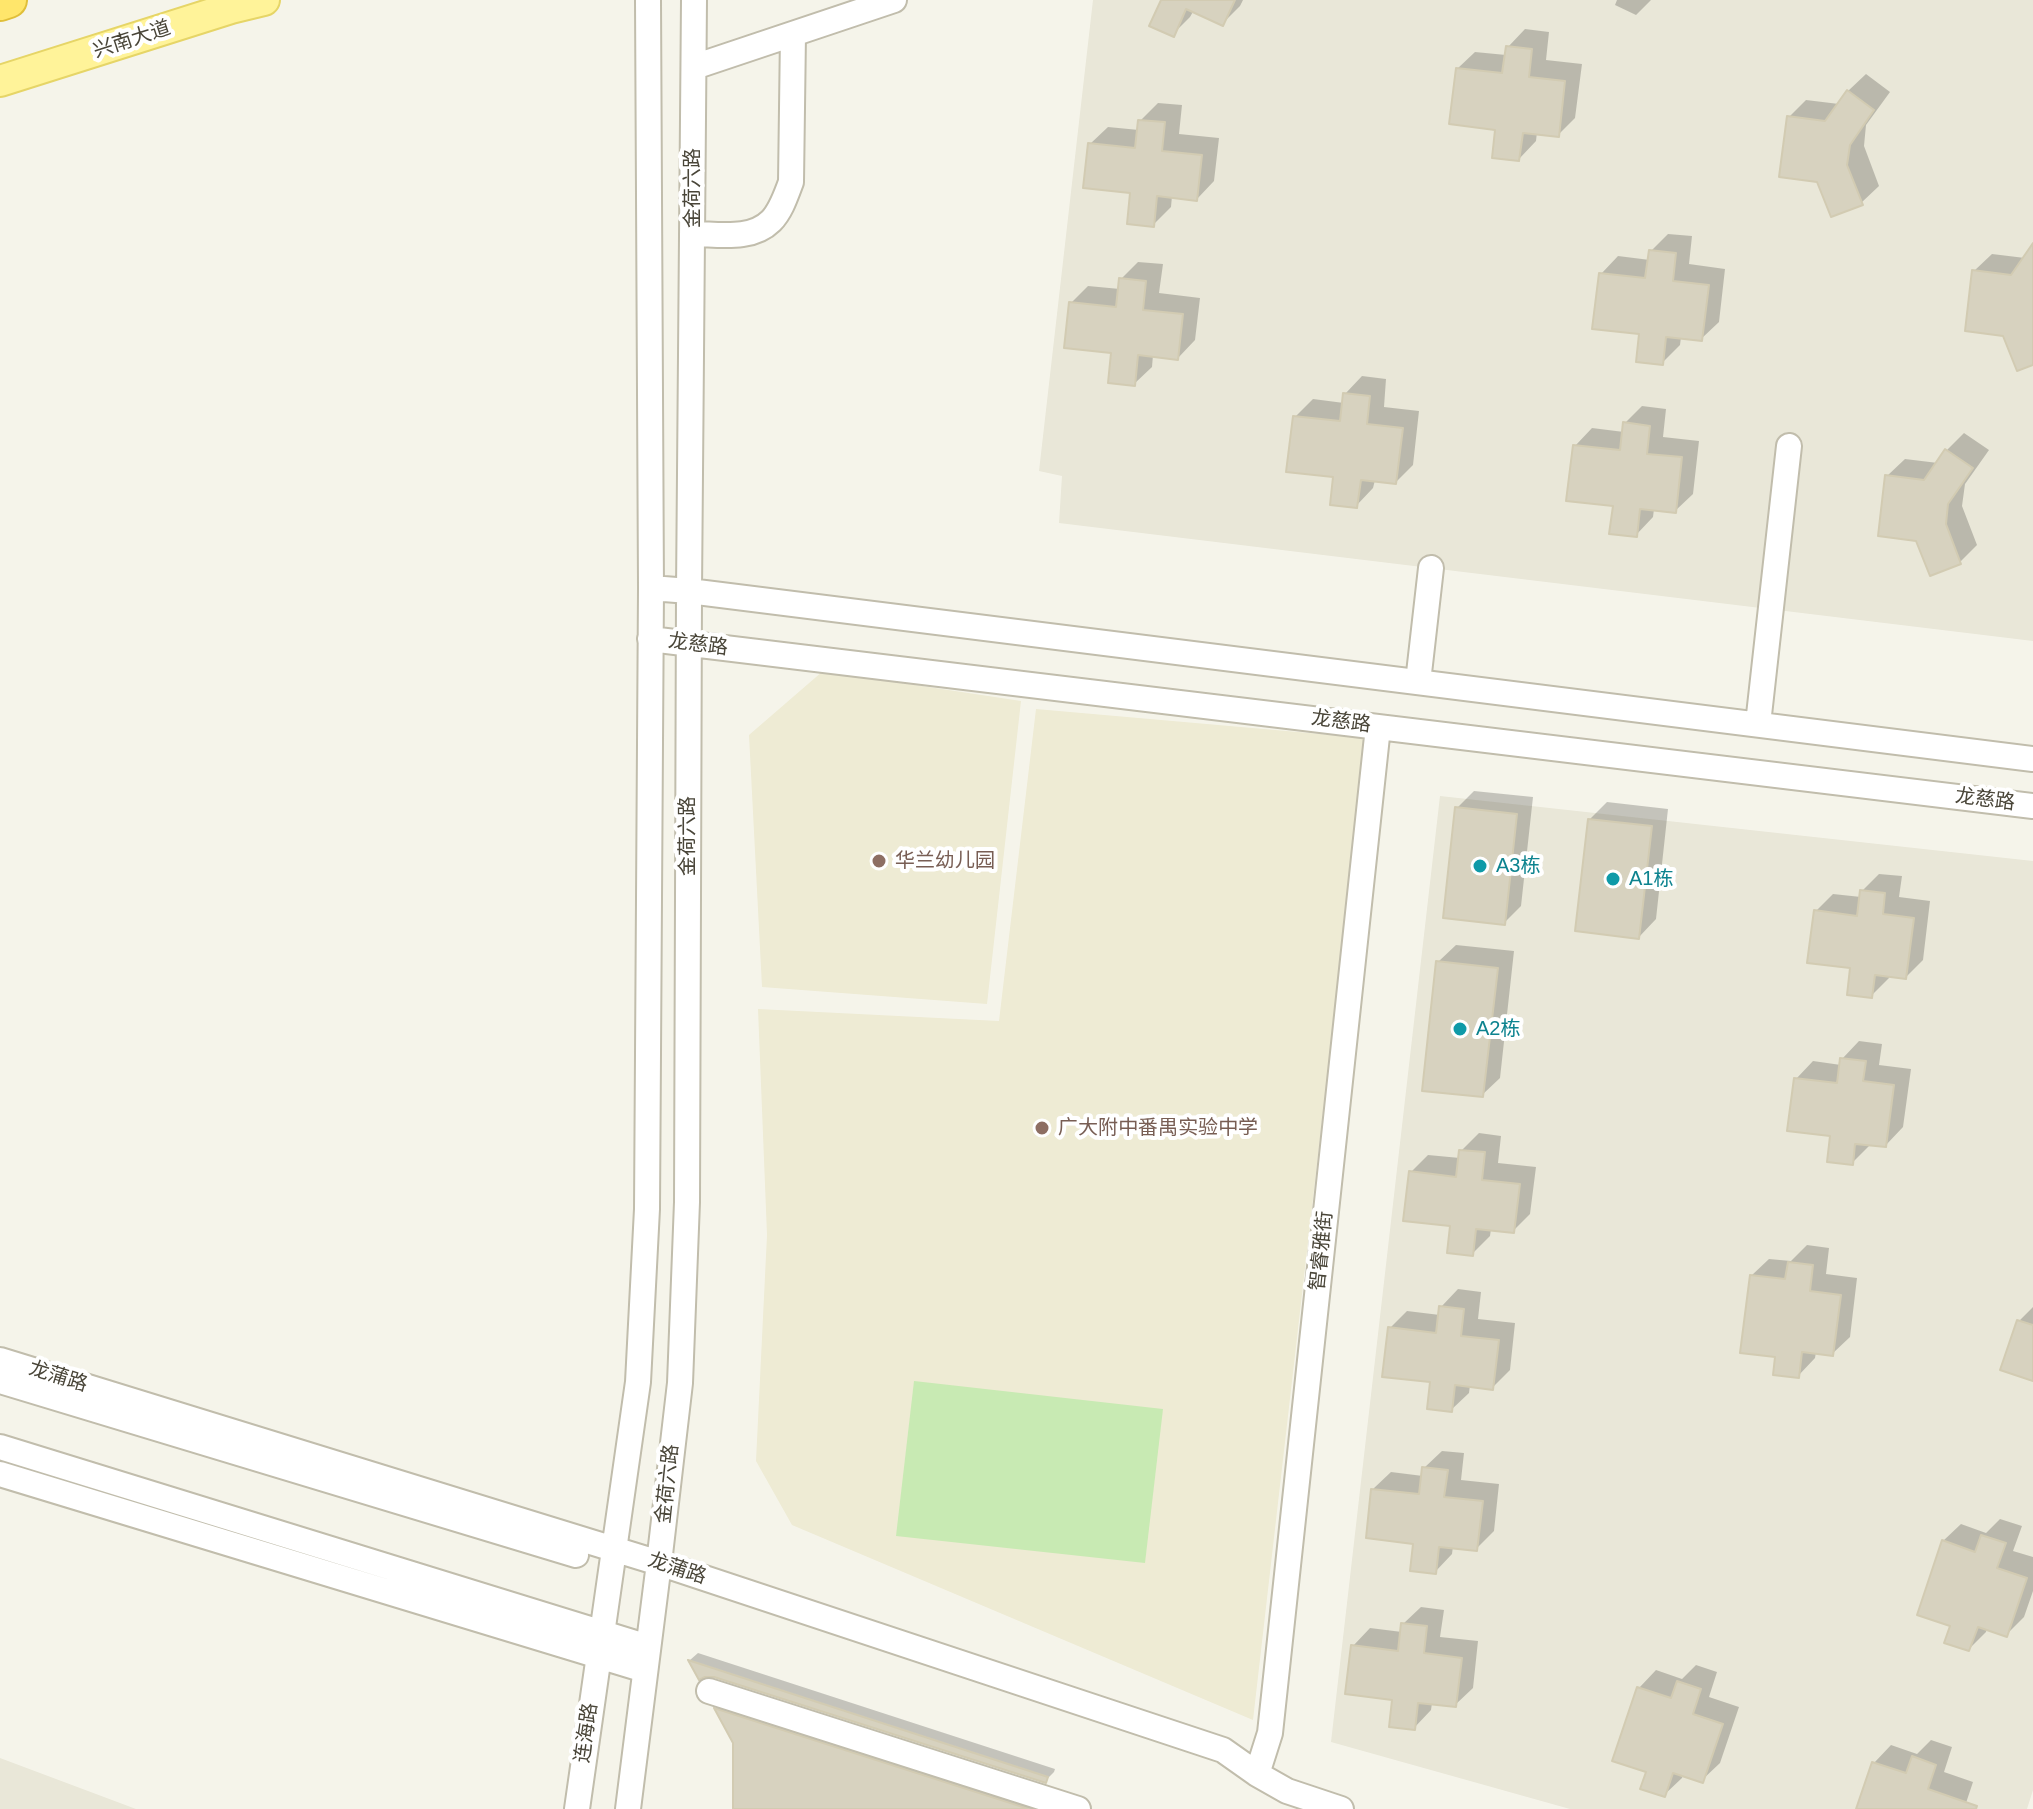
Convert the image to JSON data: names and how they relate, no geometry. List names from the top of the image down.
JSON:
{
  "streets": {
    "main road": ["兴南大道"],
    "street": [
      "金荷六路",
      "龙慈路",
      "智睿雅街",
      "龙蒲路",
      "连海路"
    ]
  },
  "crossings": [
    ["金荷六路", "龙慈路"],
    ["金荷六路", "龙蒲路"],
    ["金荷六路", "连海路"],
    ["龙慈路", "智睿雅街"],
    ["智睿雅街", "龙蒲路"]
  ],
  "places": [
    "华兰幼儿园",
    "A3栋",
    "A1栋",
    "A2栋",
    "广大附中番禺实验中学"
  ]
}
